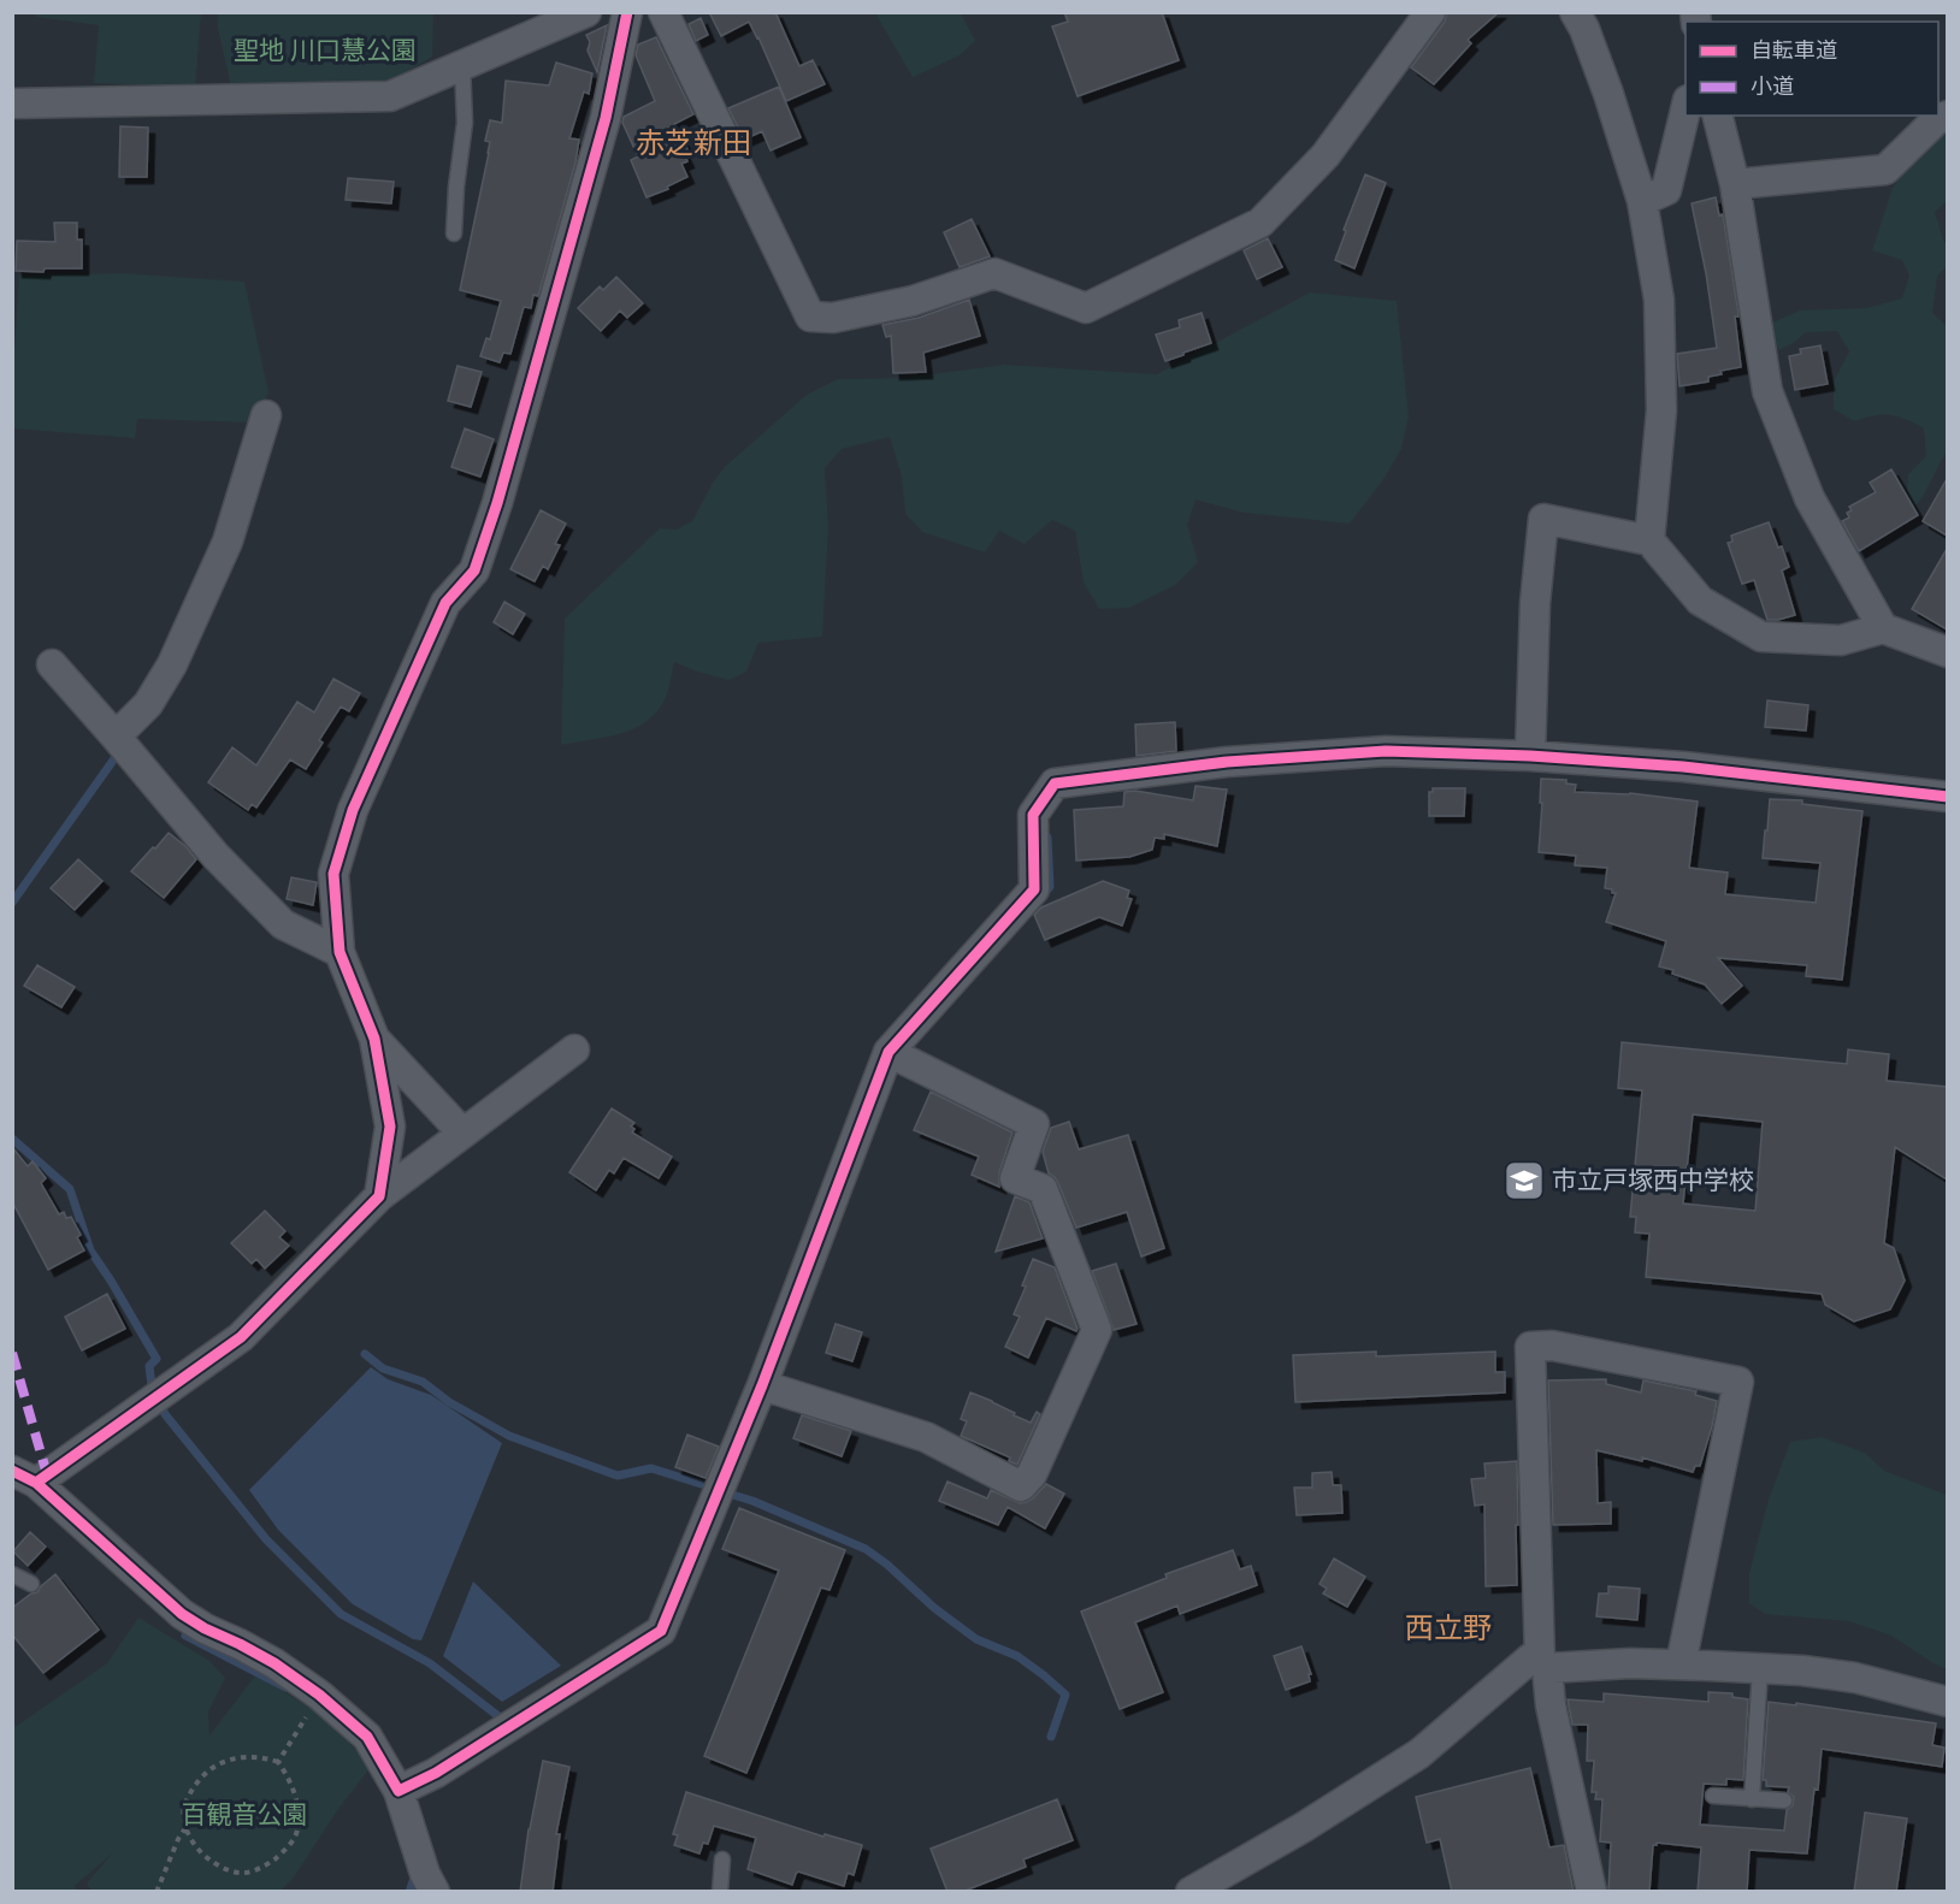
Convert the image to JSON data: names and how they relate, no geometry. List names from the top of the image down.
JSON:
{
  "districts": ["赤芝新田", "西立野"],
  "parks": ["聖地 川口慧公園", "百観音公園"],
  "places": {
    "school or university": ["市立戸塚西中学校"]
  },
  "legend": ["自転車道", "小道"]
}
